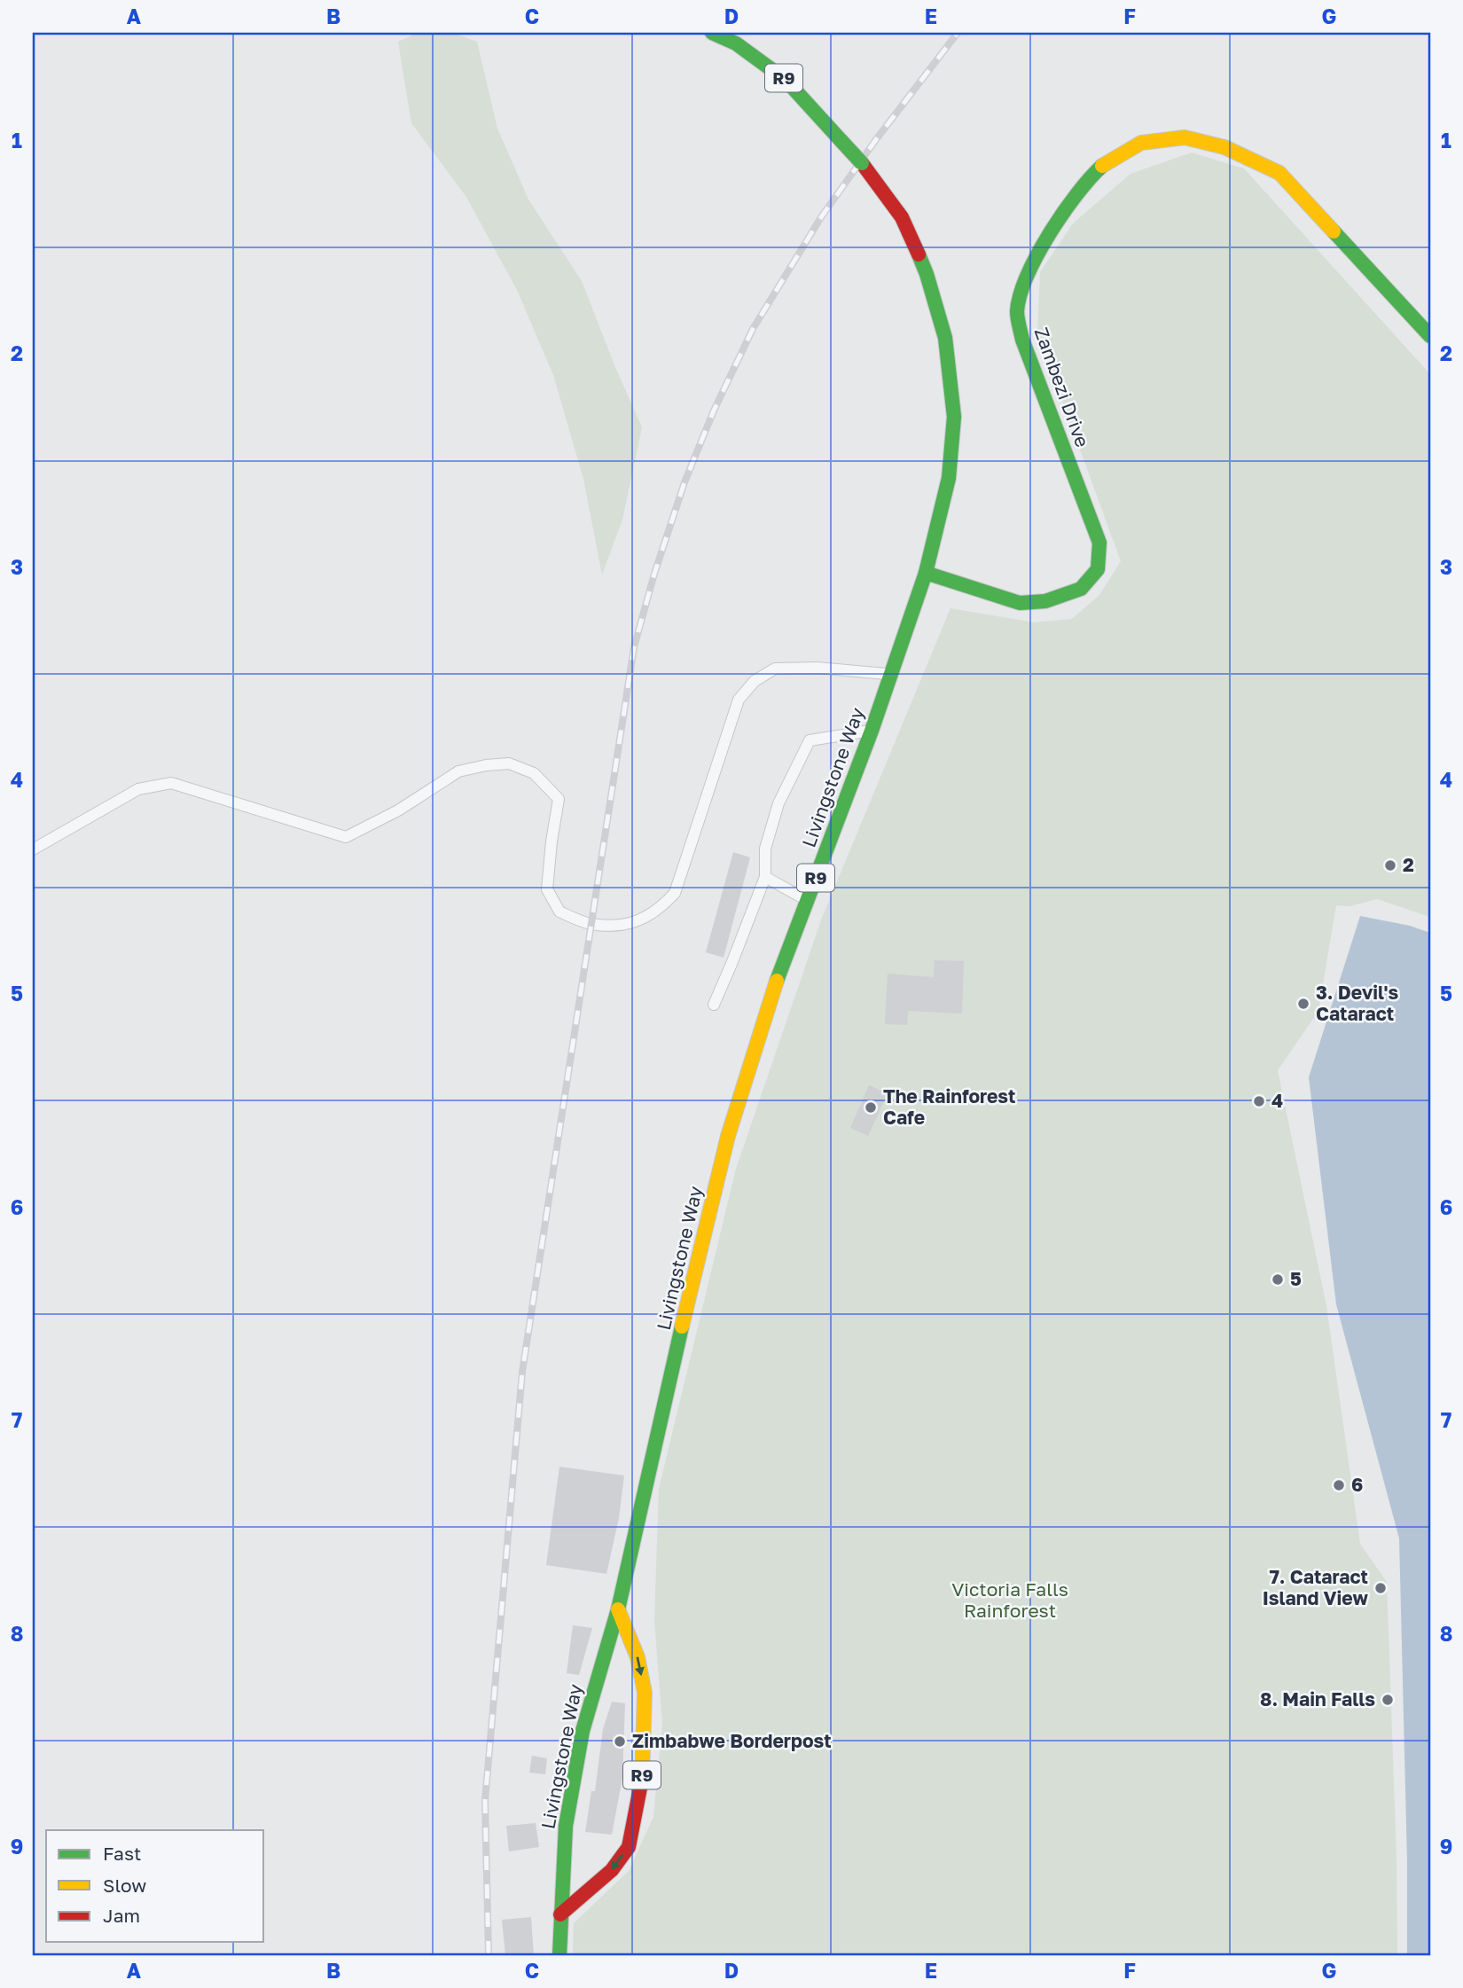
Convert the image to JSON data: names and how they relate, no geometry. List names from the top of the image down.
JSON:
{
  "streets": {
    "main road": ["R9", "Zambezi Drive", "Livingstone Way"]
  },
  "crossings": [
    ["R9", "Livingstone Way"],
    ["Zambezi Drive", "Livingstone Way"]
  ],
  "parks": ["Victoria Falls Rainforest"],
  "places": [
    "2",
    "3. Devil's Cataract",
    "4",
    "The Rainforest Cafe",
    "5",
    "6",
    "7. Cataract Island View",
    "8. Main Falls",
    "Zimbabwe Borderpost"
  ],
  "legend": ["Fast", "Slow", "Jam"],
  "grid": {
    "columns": [
      "A",
      "B",
      "C",
      "D",
      "E",
      "F",
      "G"
    ],
    "rows": [
      "1",
      "2",
      "3",
      "4",
      "5",
      "6",
      "7",
      "8",
      "9"
    ]
  }
}
